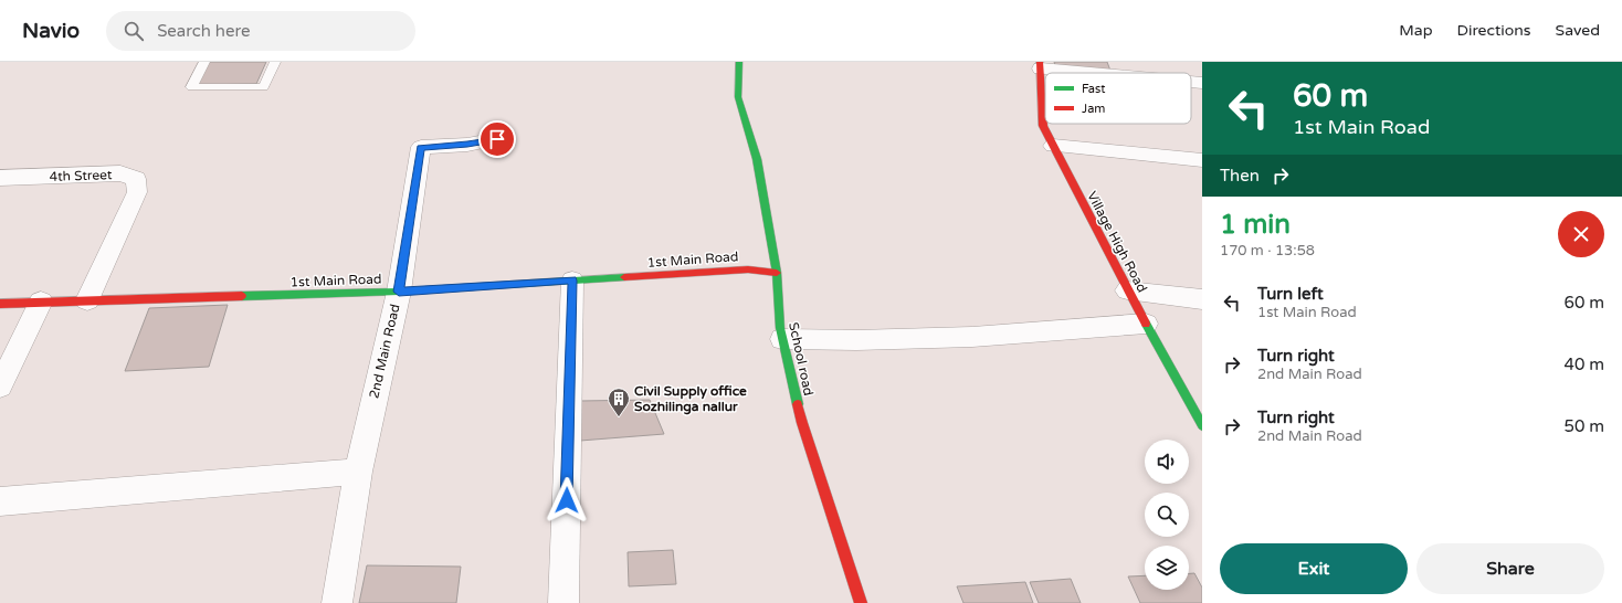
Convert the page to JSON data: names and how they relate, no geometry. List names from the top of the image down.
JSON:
{
  "streets": {
    "street": [
      "4th Street",
      "Village High Road",
      "1st Main Road",
      "2nd Main Road",
      "School road"
    ]
  },
  "crossings": [
    ["4th Street", "1st Main Road"],
    ["1st Main Road", "2nd Main Road"],
    ["1st Main Road", "School road"]
  ],
  "places": {
    "building": ["Civil Supply office Sozhilinga nallur"]
  },
  "legend": ["Fast", "Jam"],
  "page": {
    "header": "Navio",
    "search": "Search here",
    "nav": ["Map", "Directions", "Saved"],
    "turn": ["60 m", "1st Main Road"],
    "then": "Then",
    "heading": ["1 min", "170 m · 13:58"],
    "list": [
      {
        "name": "Turn left",
        "note": "1st Main Road",
        "value": "60 m"
      },
      {
        "name": "Turn right",
        "note": "2nd Main Road",
        "value": "40 m"
      },
      {
        "name": "Turn right",
        "note": "2nd Main Road",
        "value": "50 m"
      }
    ],
    "buttons": ["Exit", "Share"]
  }
}
